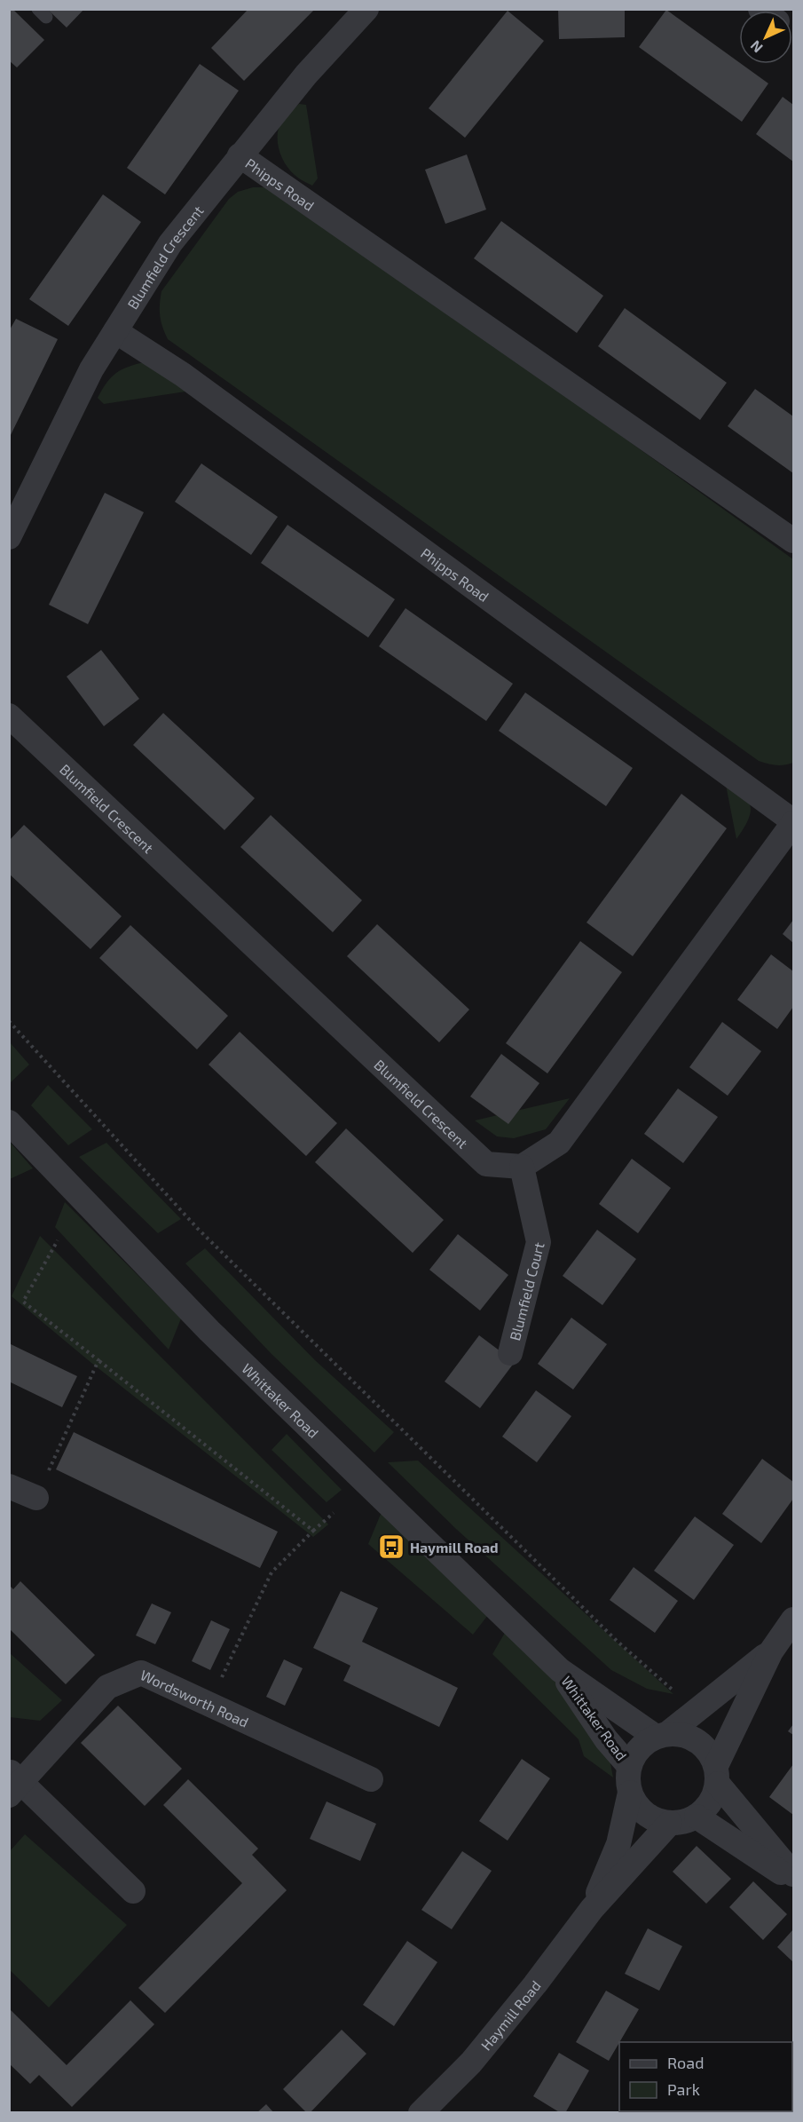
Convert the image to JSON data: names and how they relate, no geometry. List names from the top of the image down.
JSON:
{
  "streets": {
    "street": [
      "Phipps Road",
      "Blumfield Crescent",
      "Blumfield Court",
      "Whittaker Road",
      "Wordsworth Road",
      "Haymill Road"
    ]
  },
  "crossings": [
    ["Phipps Road", "Blumfield Crescent"],
    ["Blumfield Crescent", "Blumfield Court"],
    ["Whittaker Road", "Haymill Road"]
  ],
  "places": {
    "bus stop": ["Haymill Road"]
  },
  "legend": ["Road", "Park"],
  "north": "bottom left"
}
